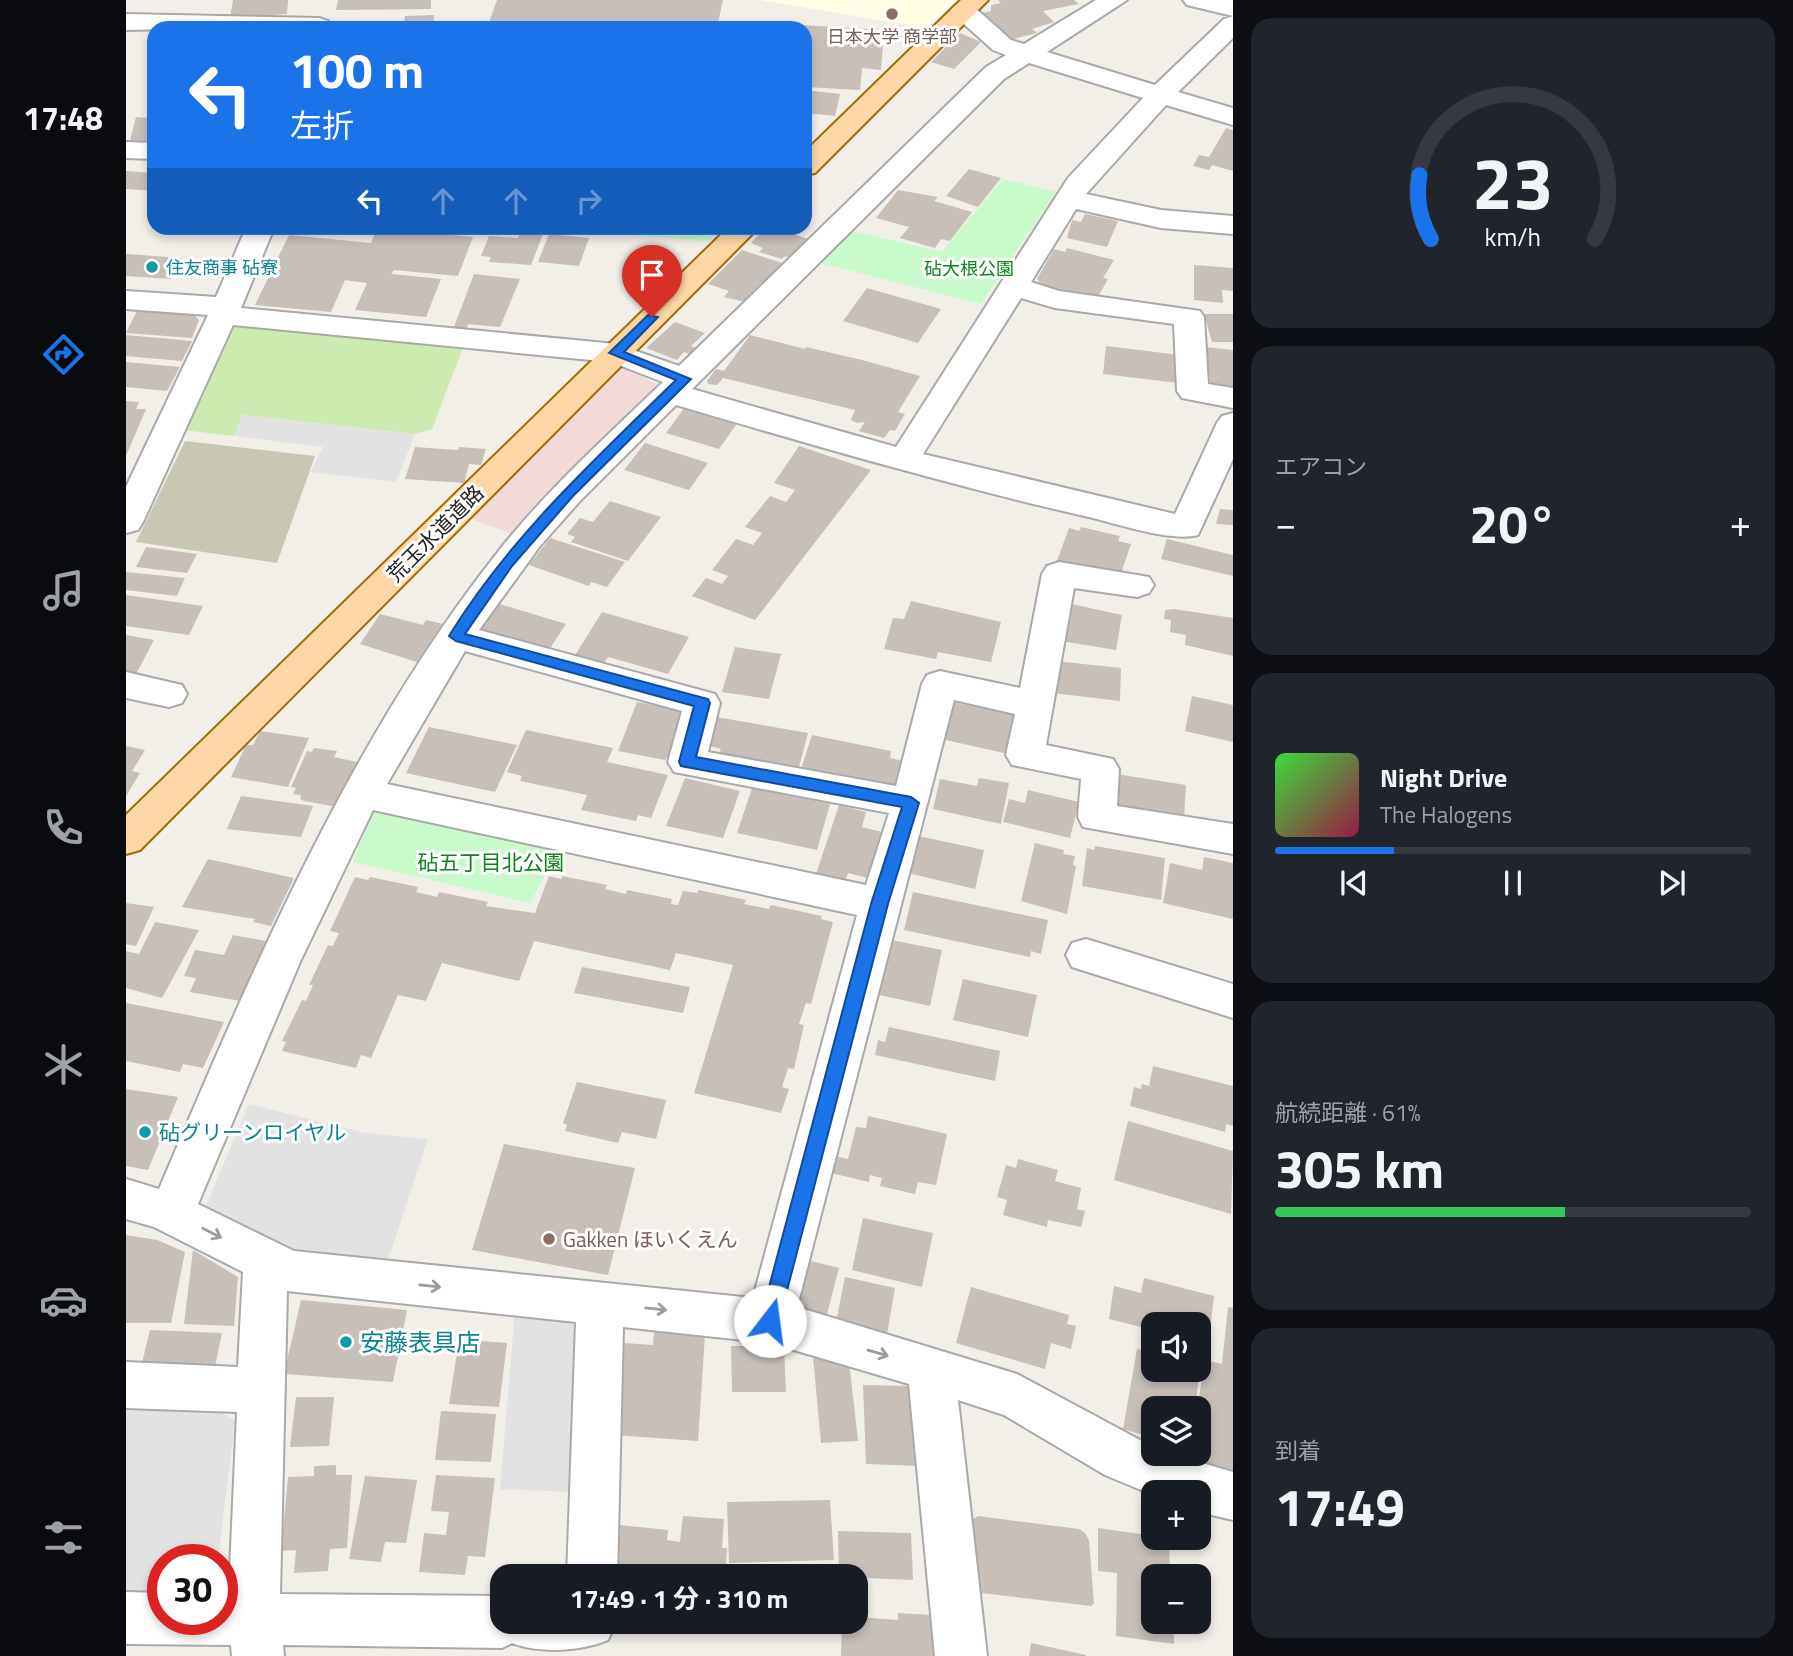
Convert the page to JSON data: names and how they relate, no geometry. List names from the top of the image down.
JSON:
{
  "streets": {
    "main road": ["荒玉水道道路"]
  },
  "parks": ["砧大根公園", "砧五丁目北公園"],
  "places": [
    "日本大学 商学部",
    "住友商事 砧寮",
    "砧グリーンロイヤル",
    "Gakken ほいくえん",
    "安藤表具店"
  ],
  "page": {
    "tabs": "17:48",
    "turn": ["100 m", "左折"],
    "tile": [
      "エアコン",
      ["航続距離 · 61%", "305 km"],
      ["到着", "17:49"]
    ],
    "heat": ["−", "20°", "+"],
    "song": ["Night Drive", "The Halogens"],
    "map_buttons": ["+", "−"],
    "limit": "30",
    "trip": "17:49 · 1 分 · 310 m",
    "gauge": ["23", "km/h"]
  }
}
